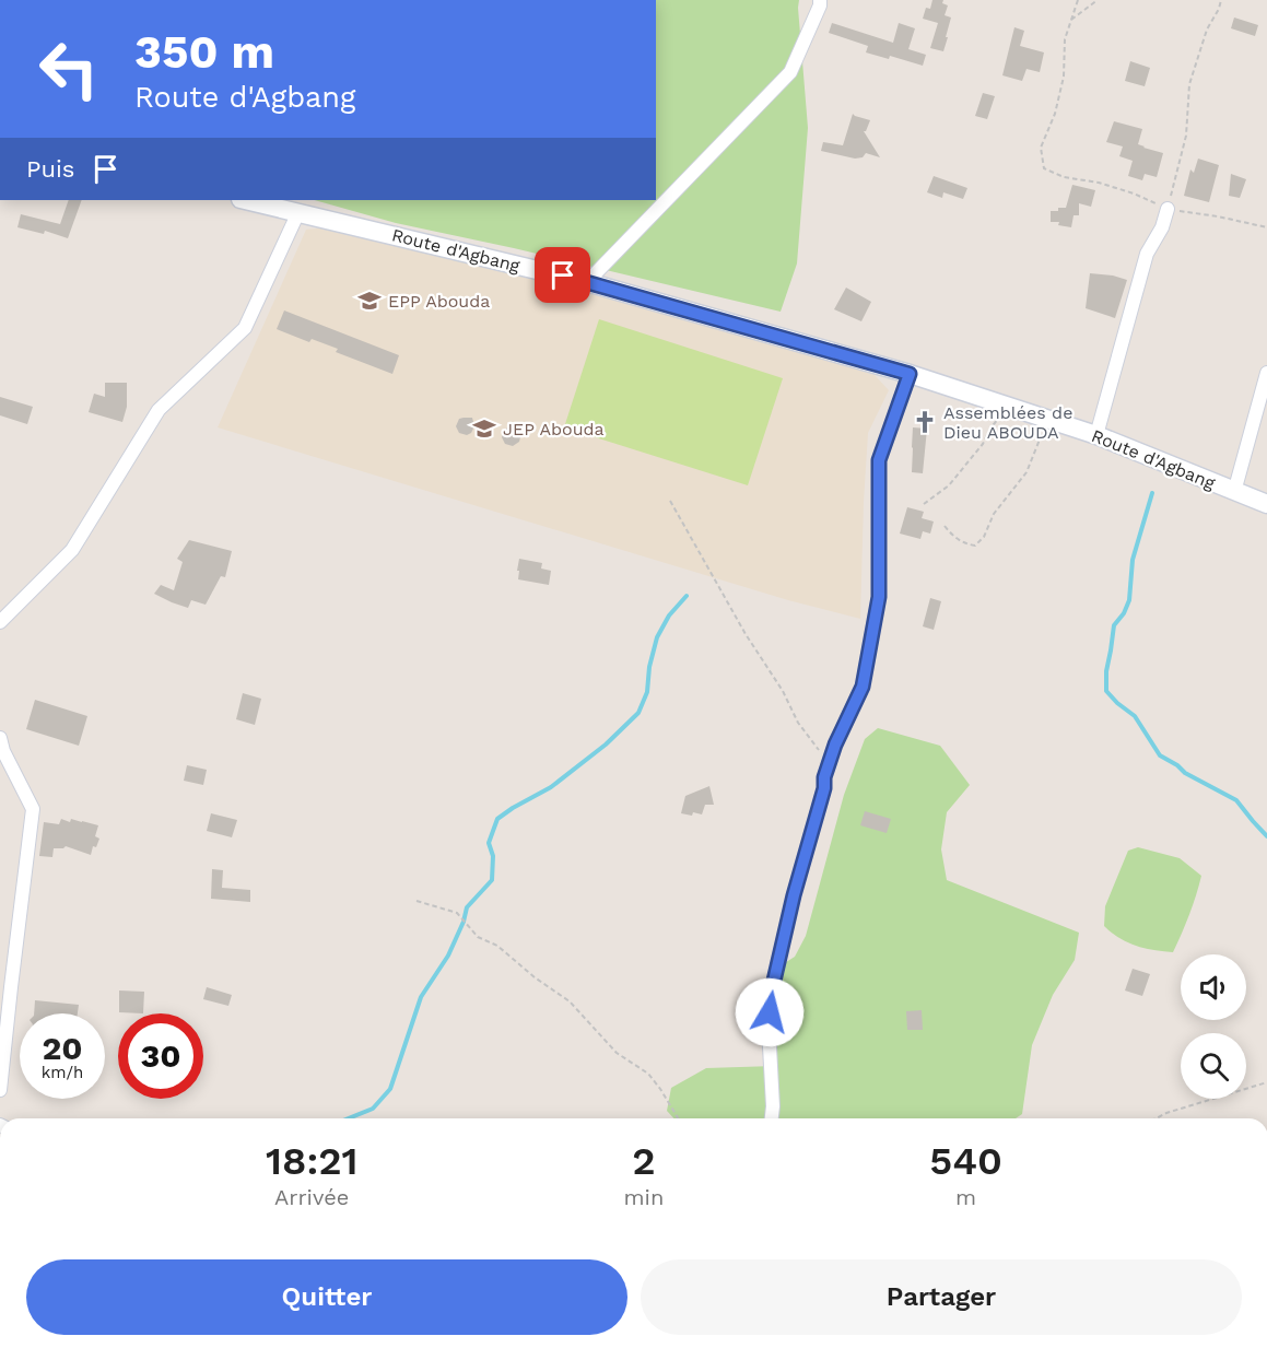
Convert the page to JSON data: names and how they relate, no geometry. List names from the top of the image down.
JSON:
{
  "streets": {
    "main road": ["Route d'Agbang"]
  },
  "places": {
    "school or university": ["EPP Abouda", "JEP Abouda"],
    "church": ["Assemblées de Dieu ABOUDA"]
  },
  "page": {
    "turn": ["350 m", "Route d'Agbang"],
    "then": "Puis",
    "speed": "20 km/h",
    "limit": "30",
    "eta": [
      "18:21",
      "Arrivée",
      "2",
      "min",
      "540",
      "m"
    ],
    "buttons": ["Quitter", "Partager"]
  }
}
